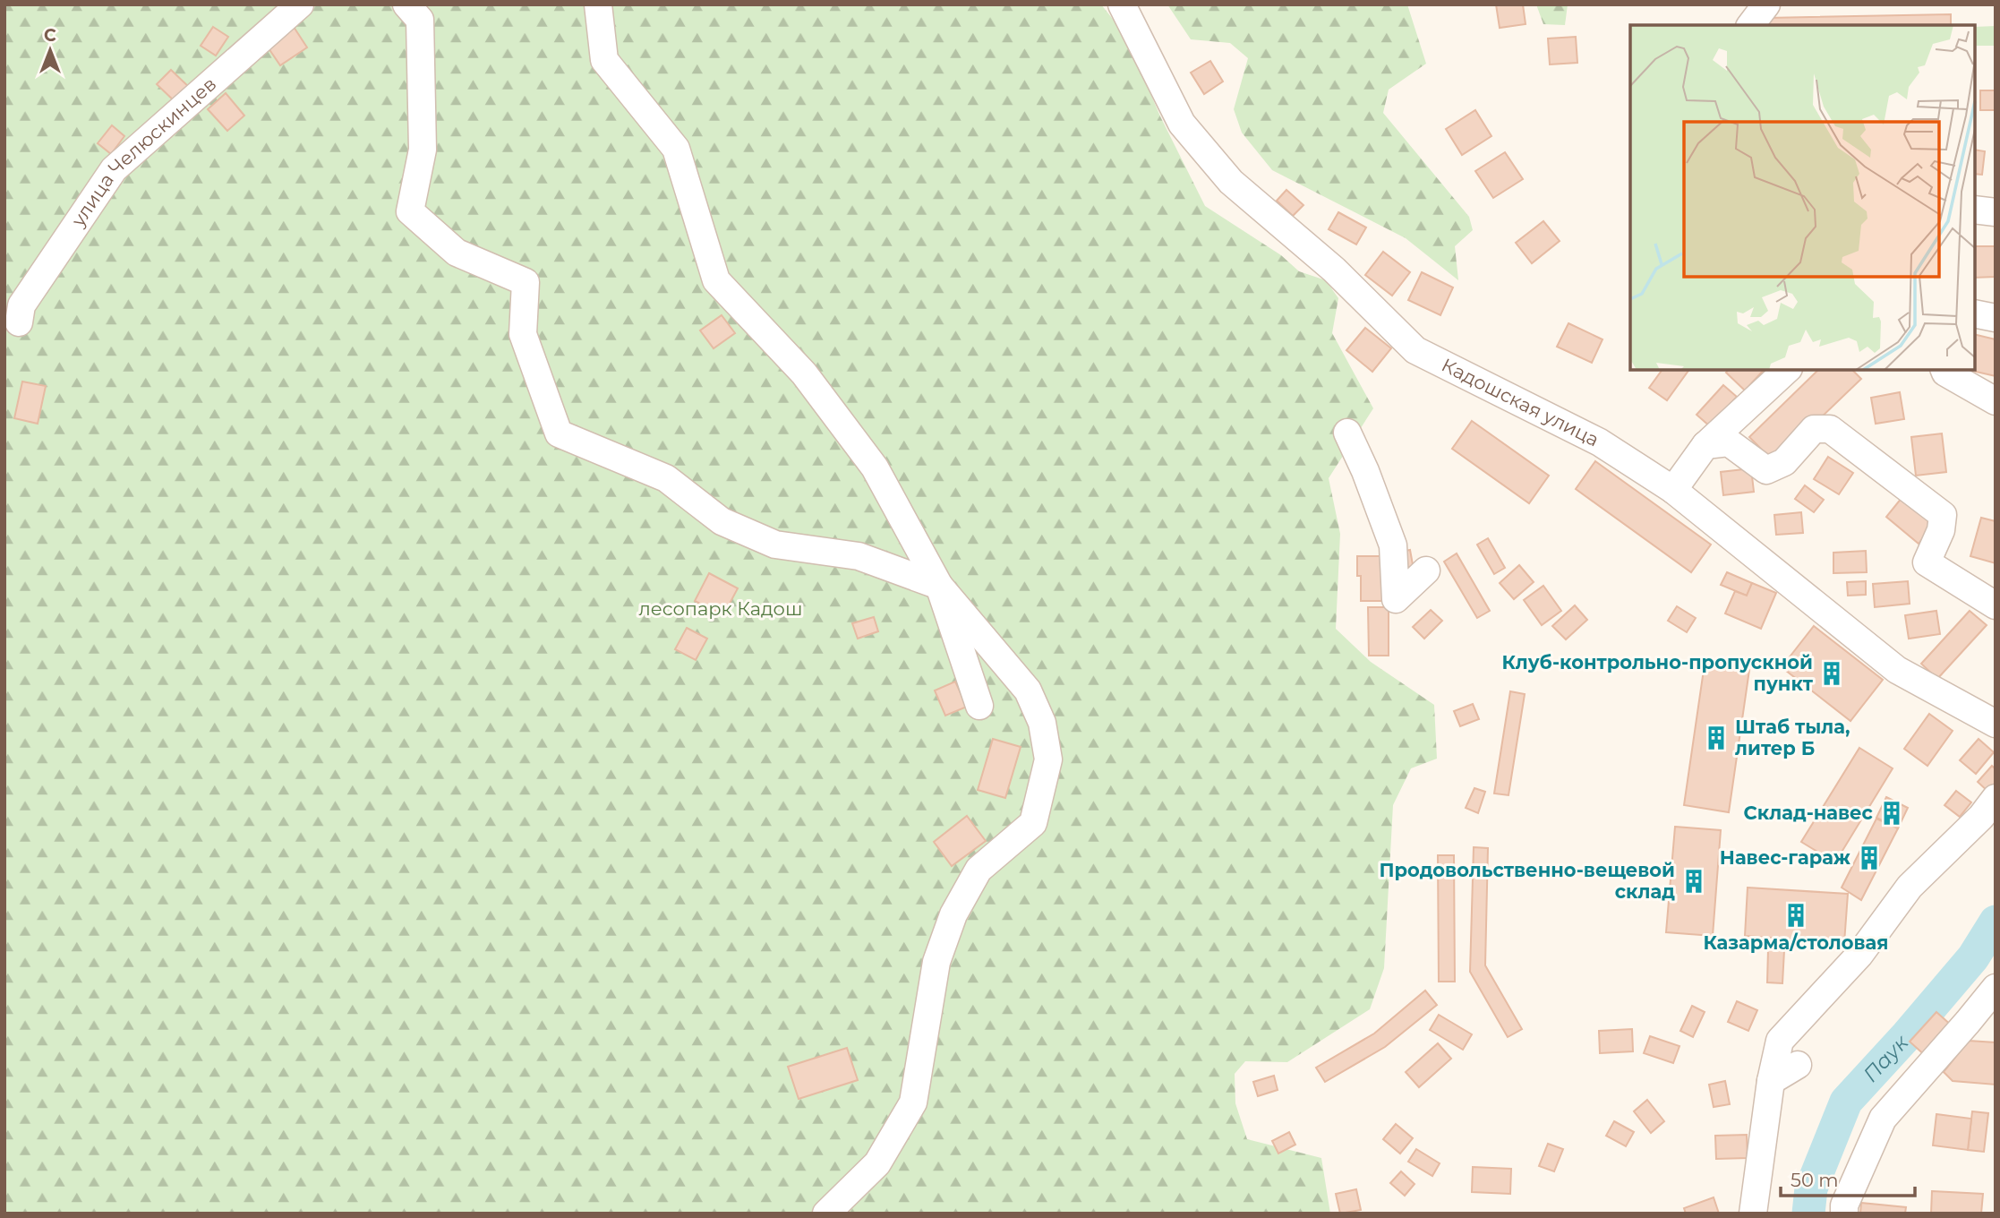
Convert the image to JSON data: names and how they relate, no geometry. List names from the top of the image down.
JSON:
{
  "streets": {
    "street": ["улица Челюскинцев", "Кадошская улица"]
  },
  "water": ["Паук"],
  "parks": ["лесопарк Кадош"],
  "places": {
    "building": [
      "Клуб-контрольно-пропускной пункт",
      "Штаб тыла, литер Б",
      "Склад-навес",
      "Навес-гараж",
      "Продовольственно-вещевой склад",
      "Казарма/столовая"
    ]
  },
  "scale_bar": "50 m",
  "north": "top"
}
